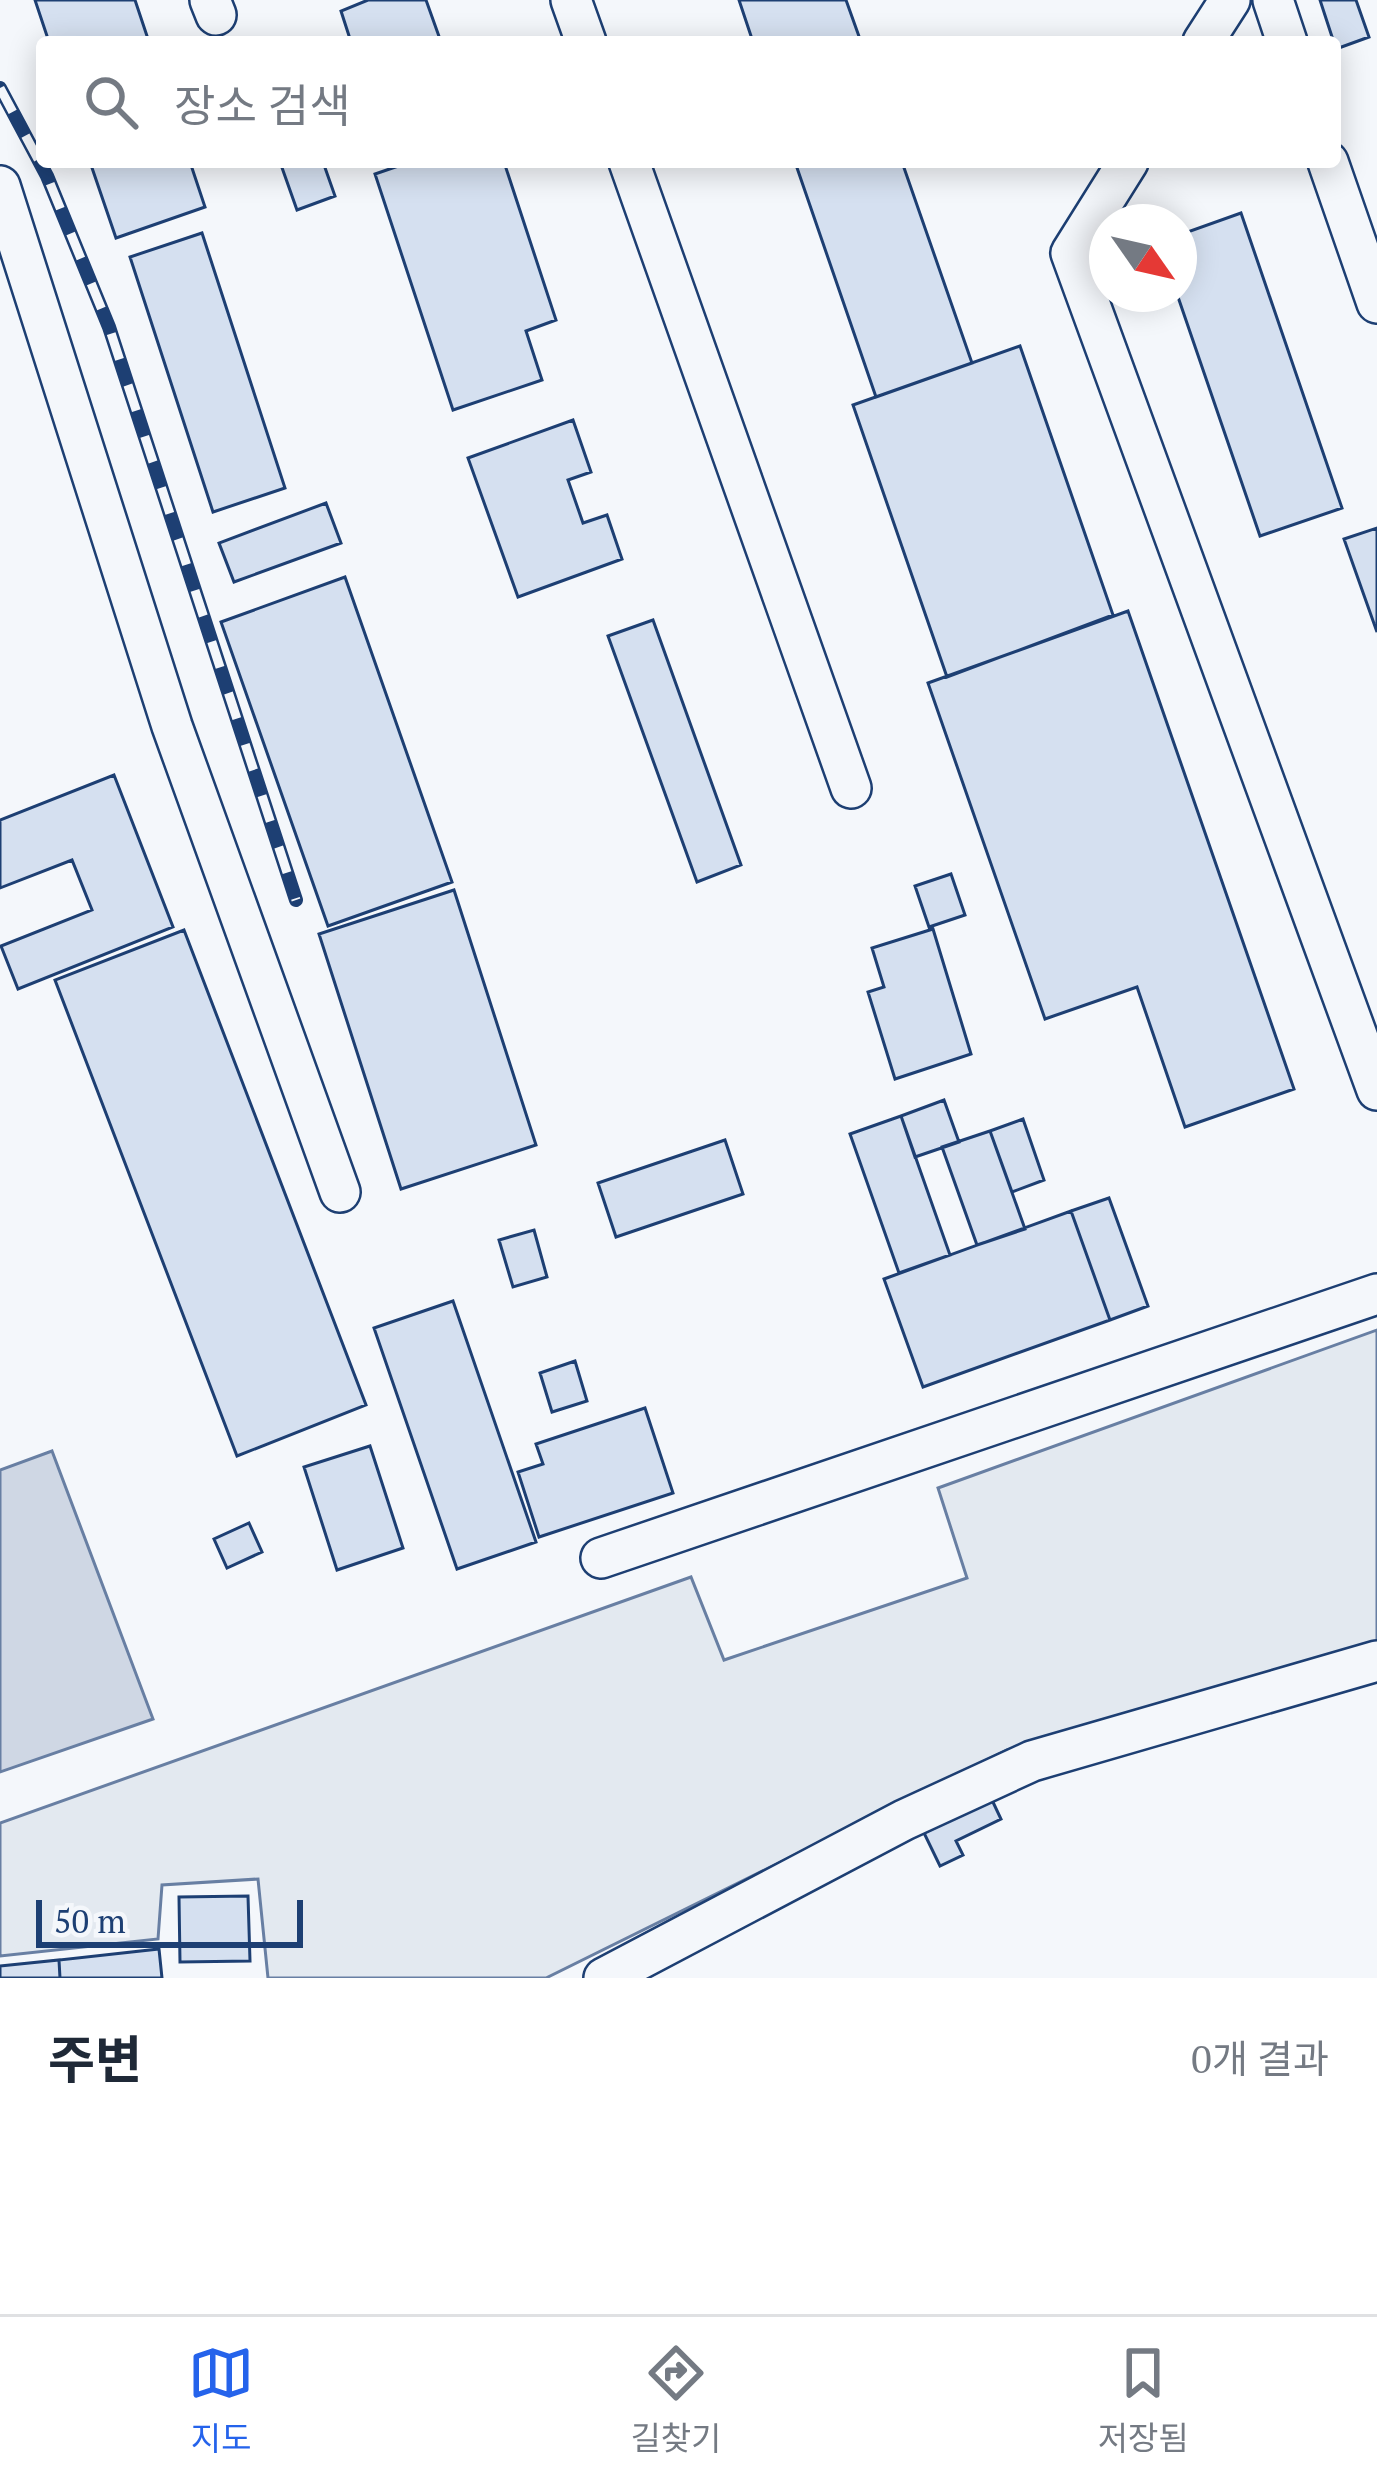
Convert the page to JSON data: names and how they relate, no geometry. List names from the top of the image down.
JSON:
{
  "scale_bar": "50 m",
  "north": "bottom right",
  "page": {
    "search": "장소 검색",
    "scale": "50 m",
    "heading": ["주변", "0개 결과"],
    "nav": ["지도", "길찾기", "저장됨"]
  }
}
